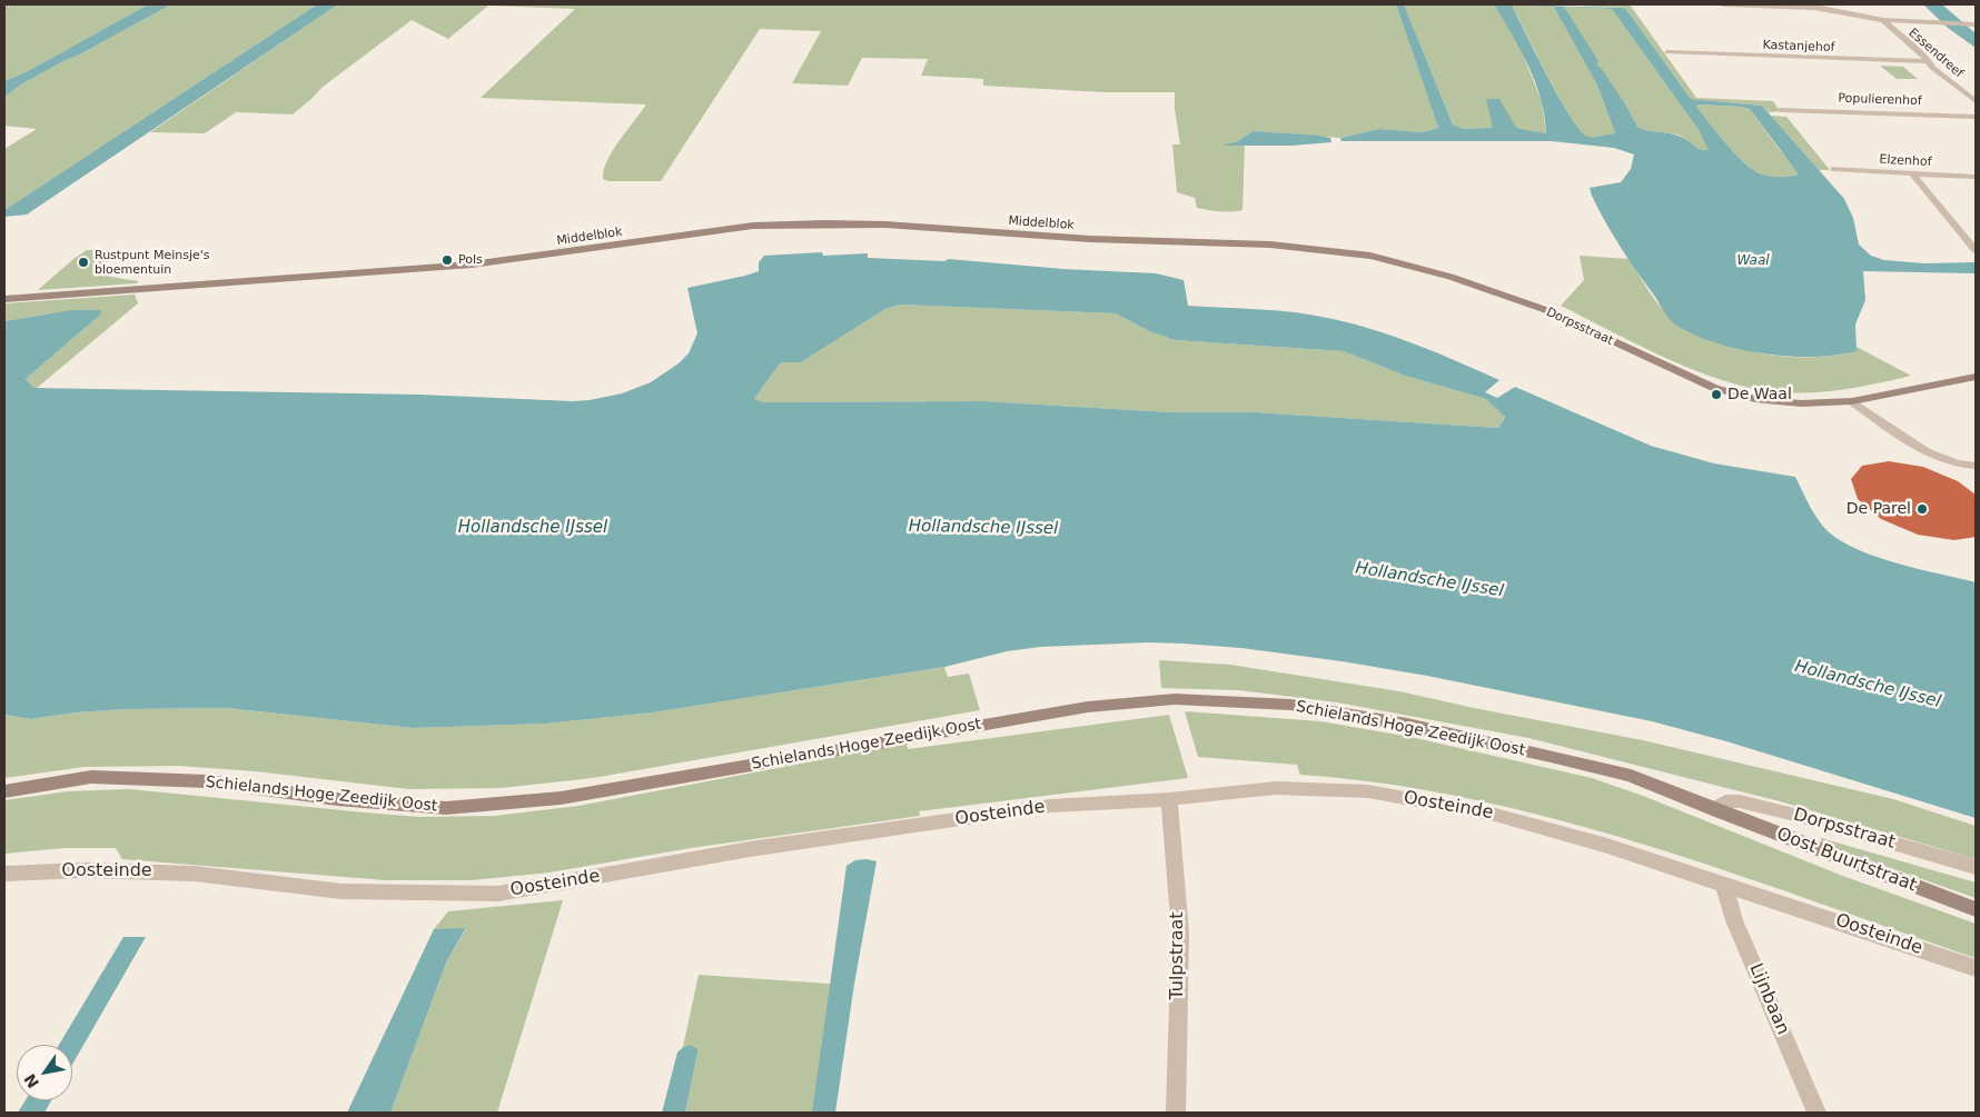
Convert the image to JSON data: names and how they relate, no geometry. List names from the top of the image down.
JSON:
{
  "streets": {
    "street": [
      "Kastanjehof",
      "Essendreef",
      "Populierenhof",
      "Elzenhof",
      "Middelblok",
      "Dorpsstraat",
      "Schielands Hoge Zeedijk Oost",
      "Oosteinde",
      "Oost Buurtstraat",
      "Tulpstraat",
      "Lijnbaan"
    ]
  },
  "crossings": [
    ["Kastanjehof", "Essendreef"],
    ["Middelblok", "Dorpsstraat"],
    ["Dorpsstraat", "Schielands Hoge Zeedijk Oost"],
    ["Dorpsstraat", "Oost Buurtstraat"],
    ["Schielands Hoge Zeedijk Oost", "Oost Buurtstraat"],
    ["Oosteinde", "Tulpstraat"],
    ["Oosteinde", "Lijnbaan"]
  ],
  "water": ["Waal", "Hollandsche IJssel"],
  "places": [
    "Pols",
    "Rustpunt Meinsje's bloementuin",
    "De Waal",
    "De Parel"
  ],
  "north": "bottom left"
}
